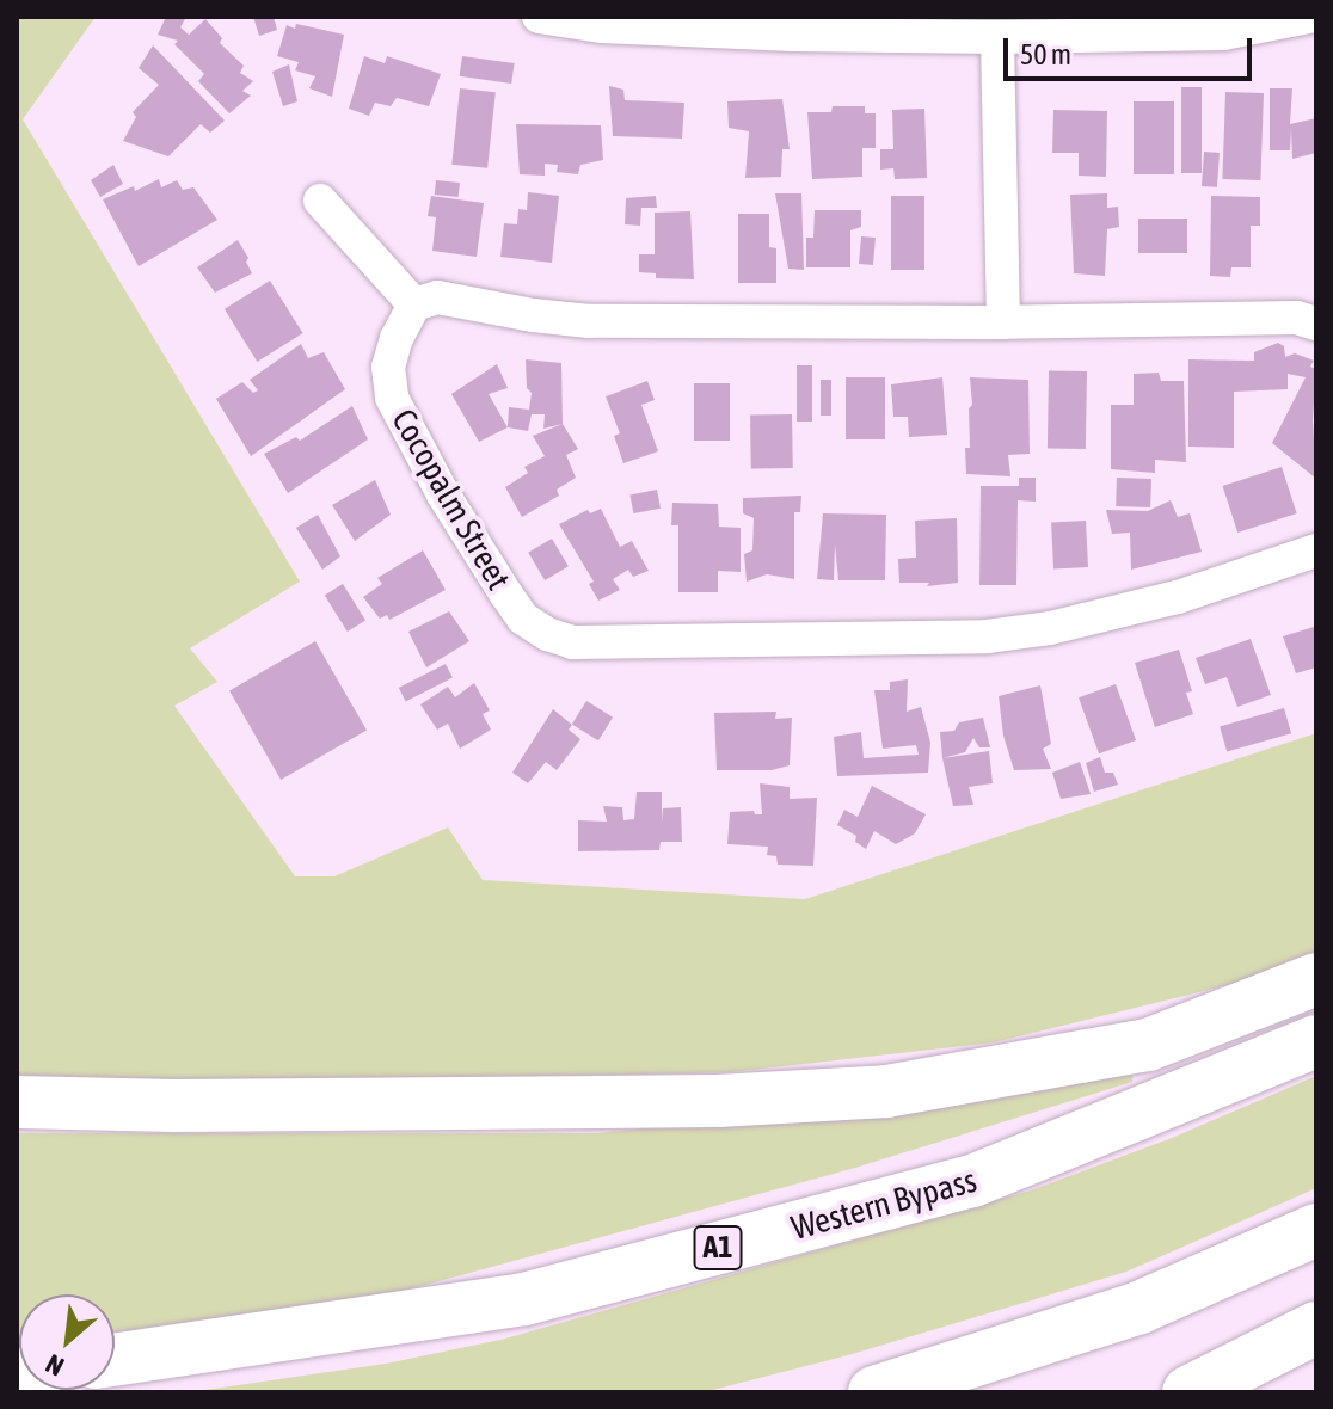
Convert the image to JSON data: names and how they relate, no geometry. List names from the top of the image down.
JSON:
{
  "streets": {
    "highway": ["Western Bypass", "A1"],
    "street": ["Cocopalm Street"]
  },
  "scale_bar": "50 m",
  "north": "bottom left"
}
